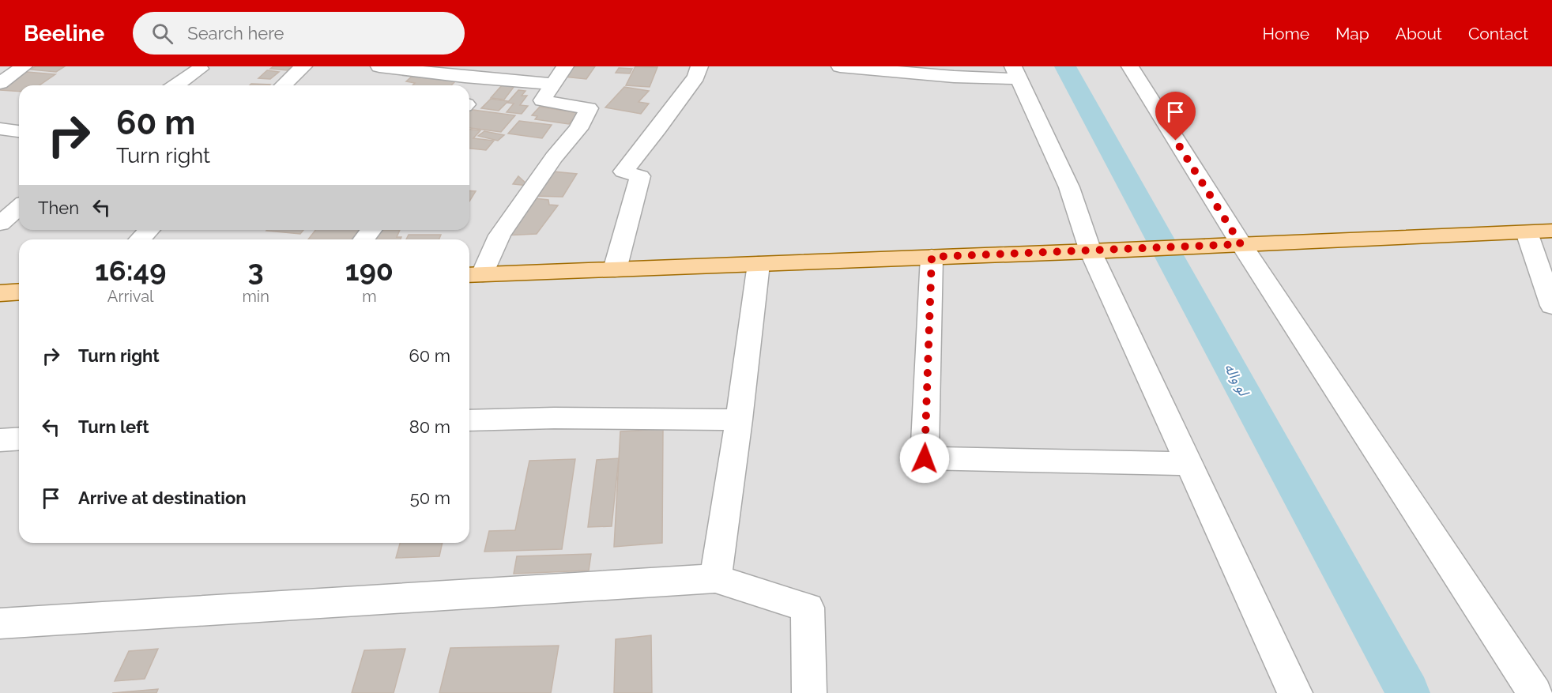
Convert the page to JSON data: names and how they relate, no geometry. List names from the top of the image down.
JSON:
{
  "water": ["لو واله"],
  "page": {
    "header": "Beeline",
    "search": "Search here",
    "nav": [
      "Home",
      "Map",
      "About",
      "Contact"
    ],
    "turn": ["60 m", "Turn right"],
    "then": "Then",
    "eta": [
      "16:49",
      "Arrival",
      "3",
      "min",
      "190",
      "m"
    ],
    "list": [
      {
        "name": "Turn right",
        "value": "60 m"
      },
      {
        "name": "Turn left",
        "value": "80 m"
      },
      {
        "name": "Arrive at destination",
        "value": "50 m"
      }
    ]
  }
}
